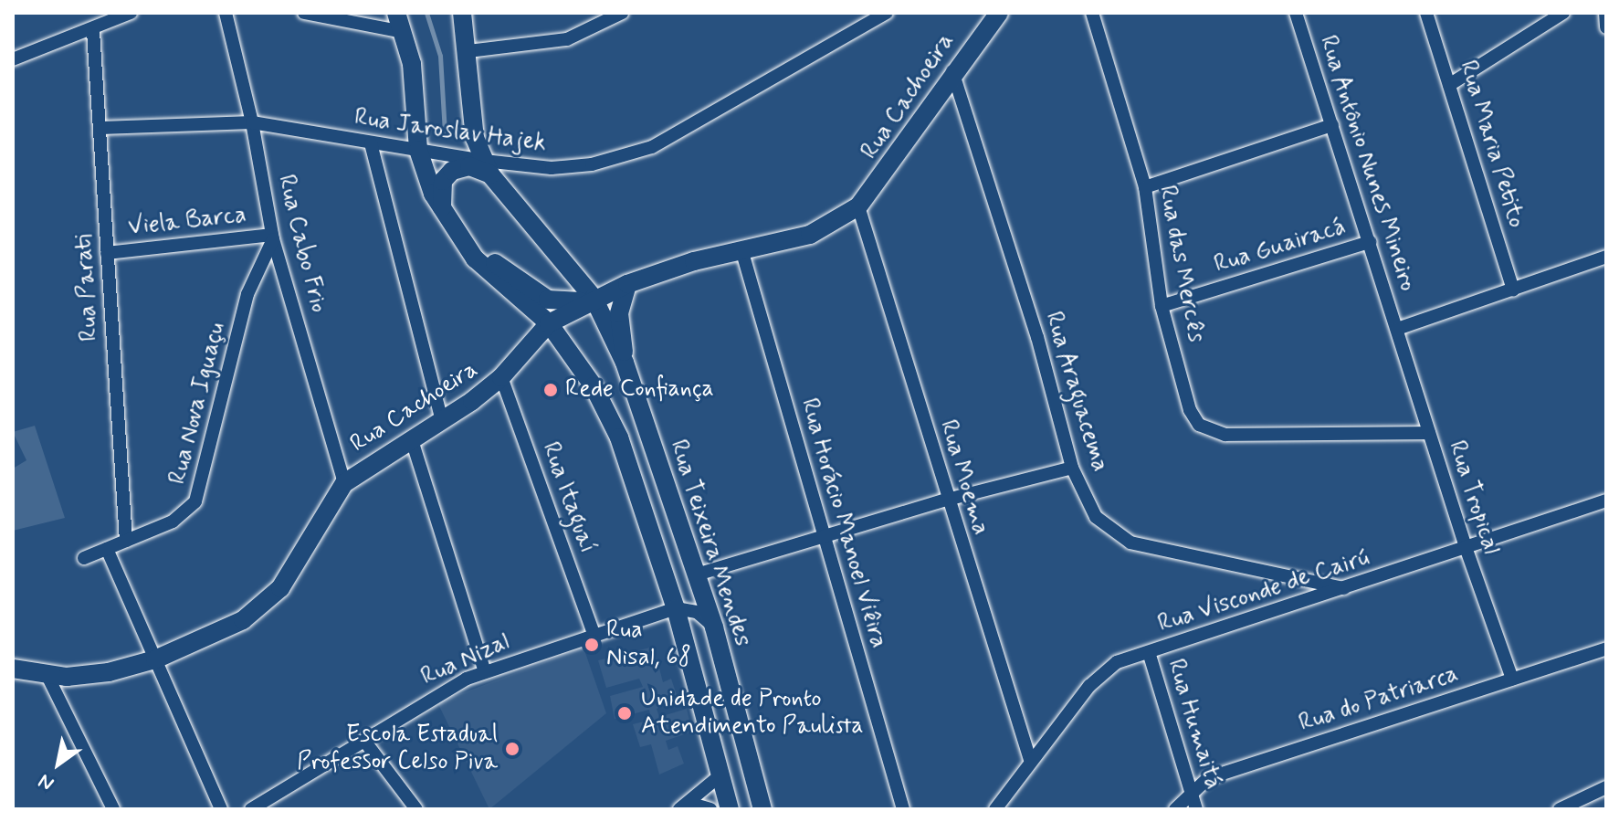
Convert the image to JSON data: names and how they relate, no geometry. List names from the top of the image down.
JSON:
{
  "streets": {
    "main road": ["Rua Cachoeira", "Rua Teixeira Mendes"],
    "street": [
      "Rua Jaroslav Hajek",
      "Rua Maria Petito",
      "Rua Antônio Nunes Mineiro",
      "Viela Barca",
      "Rua Cabo Frio",
      "Rua Guairacá",
      "Rua das Mercês",
      "Rua Parati",
      "Rua Araguacema",
      "Rua Nova Iguaçu",
      "Rua Moema",
      "Rua Itaguaí",
      "Rua Tropical",
      "Rua Horácio Manoel Viêira",
      "Rua Visconde de Cairú",
      "Rua Nizal",
      "Rua do Patriarca",
      "Rua Humaitá"
    ]
  },
  "crossings": [
    ["Rua Cachoeira", "Rua Cabo Frio"],
    ["Rua Cachoeira", "Rua Araguacema"],
    ["Rua Cachoeira", "Rua Moema"],
    ["Rua Cachoeira", "Rua Itaguaí"],
    ["Rua Cachoeira", "Rua Horácio Manoel Viêira"],
    ["Rua Cachoeira", "Rua Teixeira Mendes"],
    ["Rua Jaroslav Hajek", "Rua Cabo Frio"],
    ["Rua Jaroslav Hajek", "Rua Parati"],
    ["Rua Jaroslav Hajek", "Rua Teixeira Mendes"],
    ["Rua Antônio Nunes Mineiro", "Rua Guairacá"],
    ["Rua Antônio Nunes Mineiro", "Rua Tropical"],
    ["Viela Barca", "Rua Cabo Frio"],
    ["Viela Barca", "Rua Parati"],
    ["Viela Barca", "Rua Nova Iguaçu"],
    ["Rua Cabo Frio", "Rua Nova Iguaçu"],
    ["Rua Guairacá", "Rua das Mercês"],
    ["Rua das Mercês", "Rua Tropical"],
    ["Rua Parati", "Rua Nova Iguaçu"],
    ["Rua Araguacema", "Rua Visconde de Cairú"],
    ["Rua Moema", "Rua Visconde de Cairú"],
    ["Rua Itaguaí", "Rua Nizal"],
    ["Rua Tropical", "Rua Visconde de Cairú"],
    ["Rua Tropical", "Rua do Patriarca"],
    ["Rua Visconde de Cairú", "Rua Humaitá"],
    ["Rua do Patriarca", "Rua Humaitá"]
  ],
  "places": [
    "Rede Confiança",
    "Rua Nisal, 68",
    "Unidade de Pronto Atendimento Paulista",
    "Escola Estadual Professor Celso Piva"
  ],
  "north": "bottom left"
}
